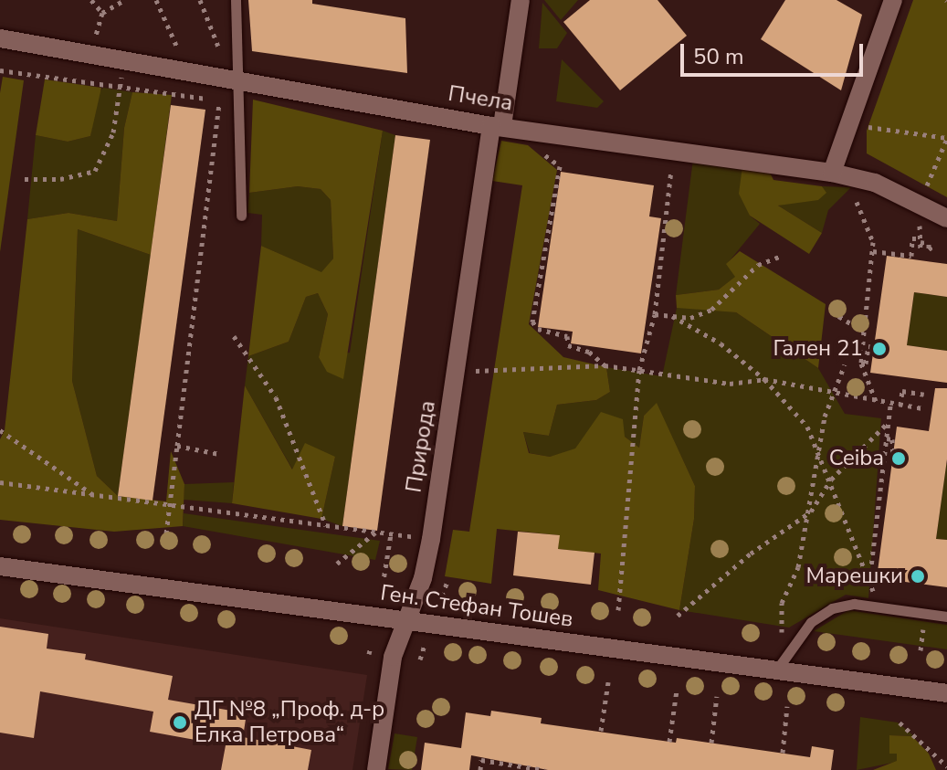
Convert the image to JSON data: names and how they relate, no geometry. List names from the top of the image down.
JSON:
{
  "streets": {
    "street": ["Пчела", "Природа", "Ген. Стефан Тошев"]
  },
  "crossings": [
    ["Пчела", "Природа"],
    ["Природа", "Ген. Стефан Тошев"]
  ],
  "places": [
    "Гален 21",
    "Ceiba",
    "Марешки",
    "ДГ №8 „Проф. д-р Елка Петрова“"
  ],
  "scale_bar": "50 m"
}
